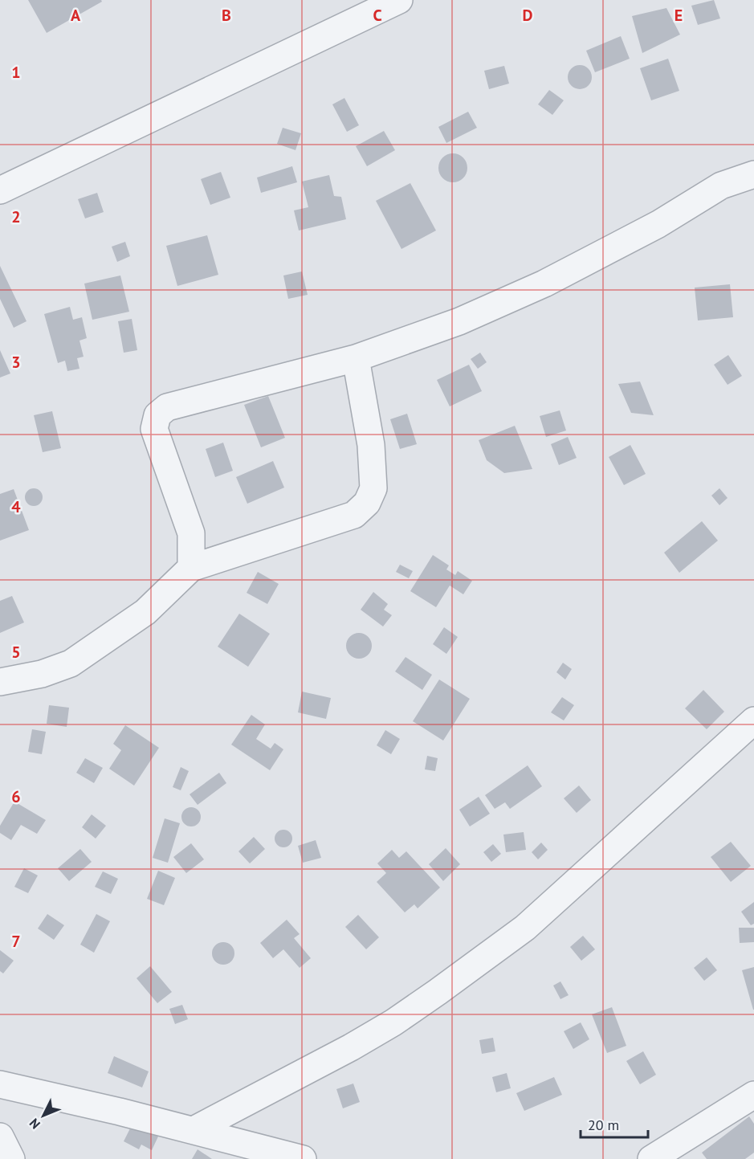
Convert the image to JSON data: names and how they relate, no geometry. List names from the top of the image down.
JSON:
{
  "scale_bar": "20 m",
  "north": "bottom left",
  "grid": {
    "columns": [
      "A",
      "B",
      "C",
      "D",
      "E"
    ],
    "rows": [
      "1",
      "2",
      "3",
      "4",
      "5",
      "6",
      "7"
    ]
  }
}
